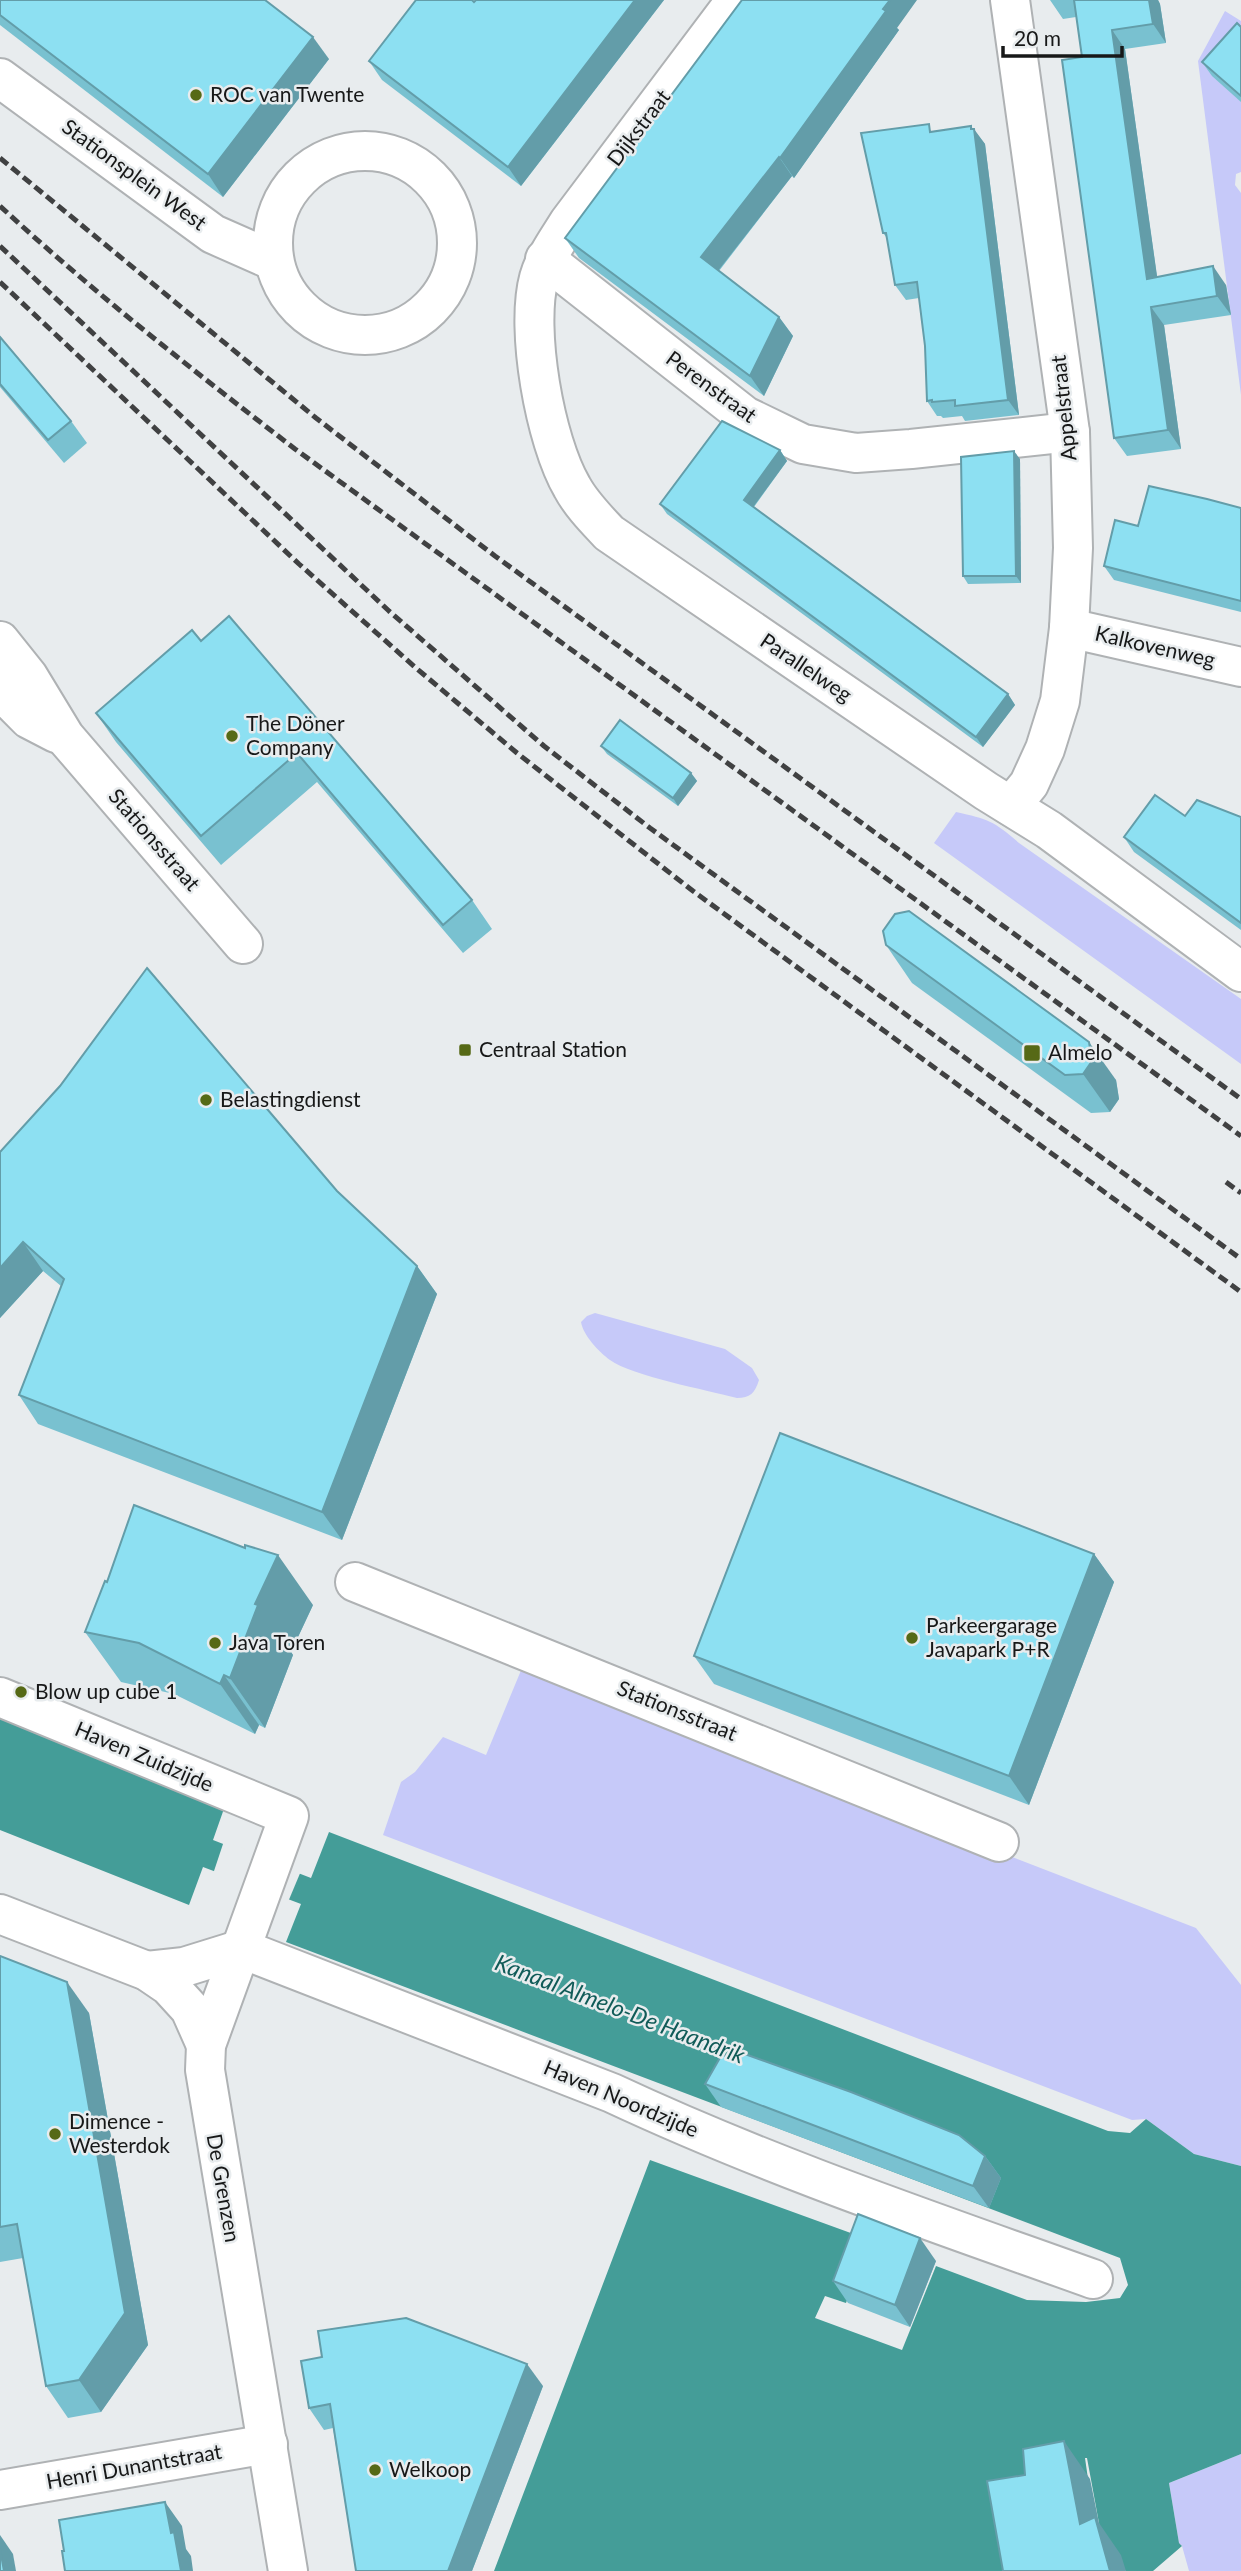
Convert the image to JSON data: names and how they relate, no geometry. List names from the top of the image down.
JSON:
{
  "streets": {
    "street": [
      "Dijkstraat",
      "Stationsplein West",
      "Perenstraat",
      "Appelstraat",
      "Kalkovenweg",
      "Parallelweg",
      "Stationsstraat",
      "Haven Zuidzijde",
      "Haven Noordzijde",
      "De Grenzen",
      "Henri Dunantstraat"
    ]
  },
  "crossings": [
    ["Dijkstraat", "Perenstraat"],
    ["Dijkstraat", "Parallelweg"],
    ["Perenstraat", "Appelstraat"],
    ["Perenstraat", "Parallelweg"],
    ["Appelstraat", "Kalkovenweg"],
    ["Appelstraat", "Parallelweg"],
    ["Haven Zuidzijde", "De Grenzen"],
    ["Haven Noordzijde", "De Grenzen"],
    ["De Grenzen", "Henri Dunantstraat"]
  ],
  "water": ["Kanaal Almelo-De Haandrik"],
  "places": {
    "other": [
      "ROC van Twente",
      "The Döner Company",
      "Belastingdienst",
      "Parkeergarage Javapark P+R",
      "Java Toren",
      "Blow up cube 1",
      "Dimence - Westerdok",
      "Welkoop"
    ],
    "transit": ["Centraal Station", "Almelo"]
  },
  "scale_bar": "20 m"
}
